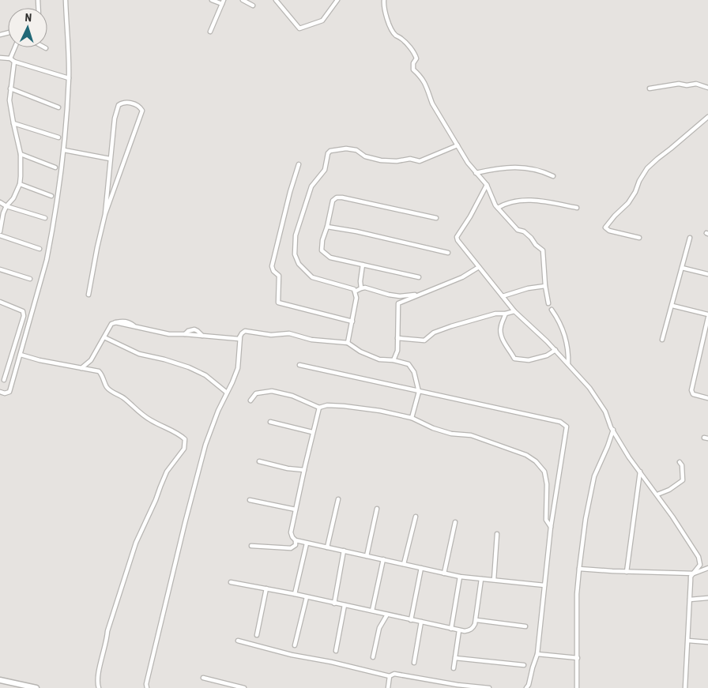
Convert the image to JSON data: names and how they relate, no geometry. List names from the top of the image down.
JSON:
{
  "north": "top"
}
